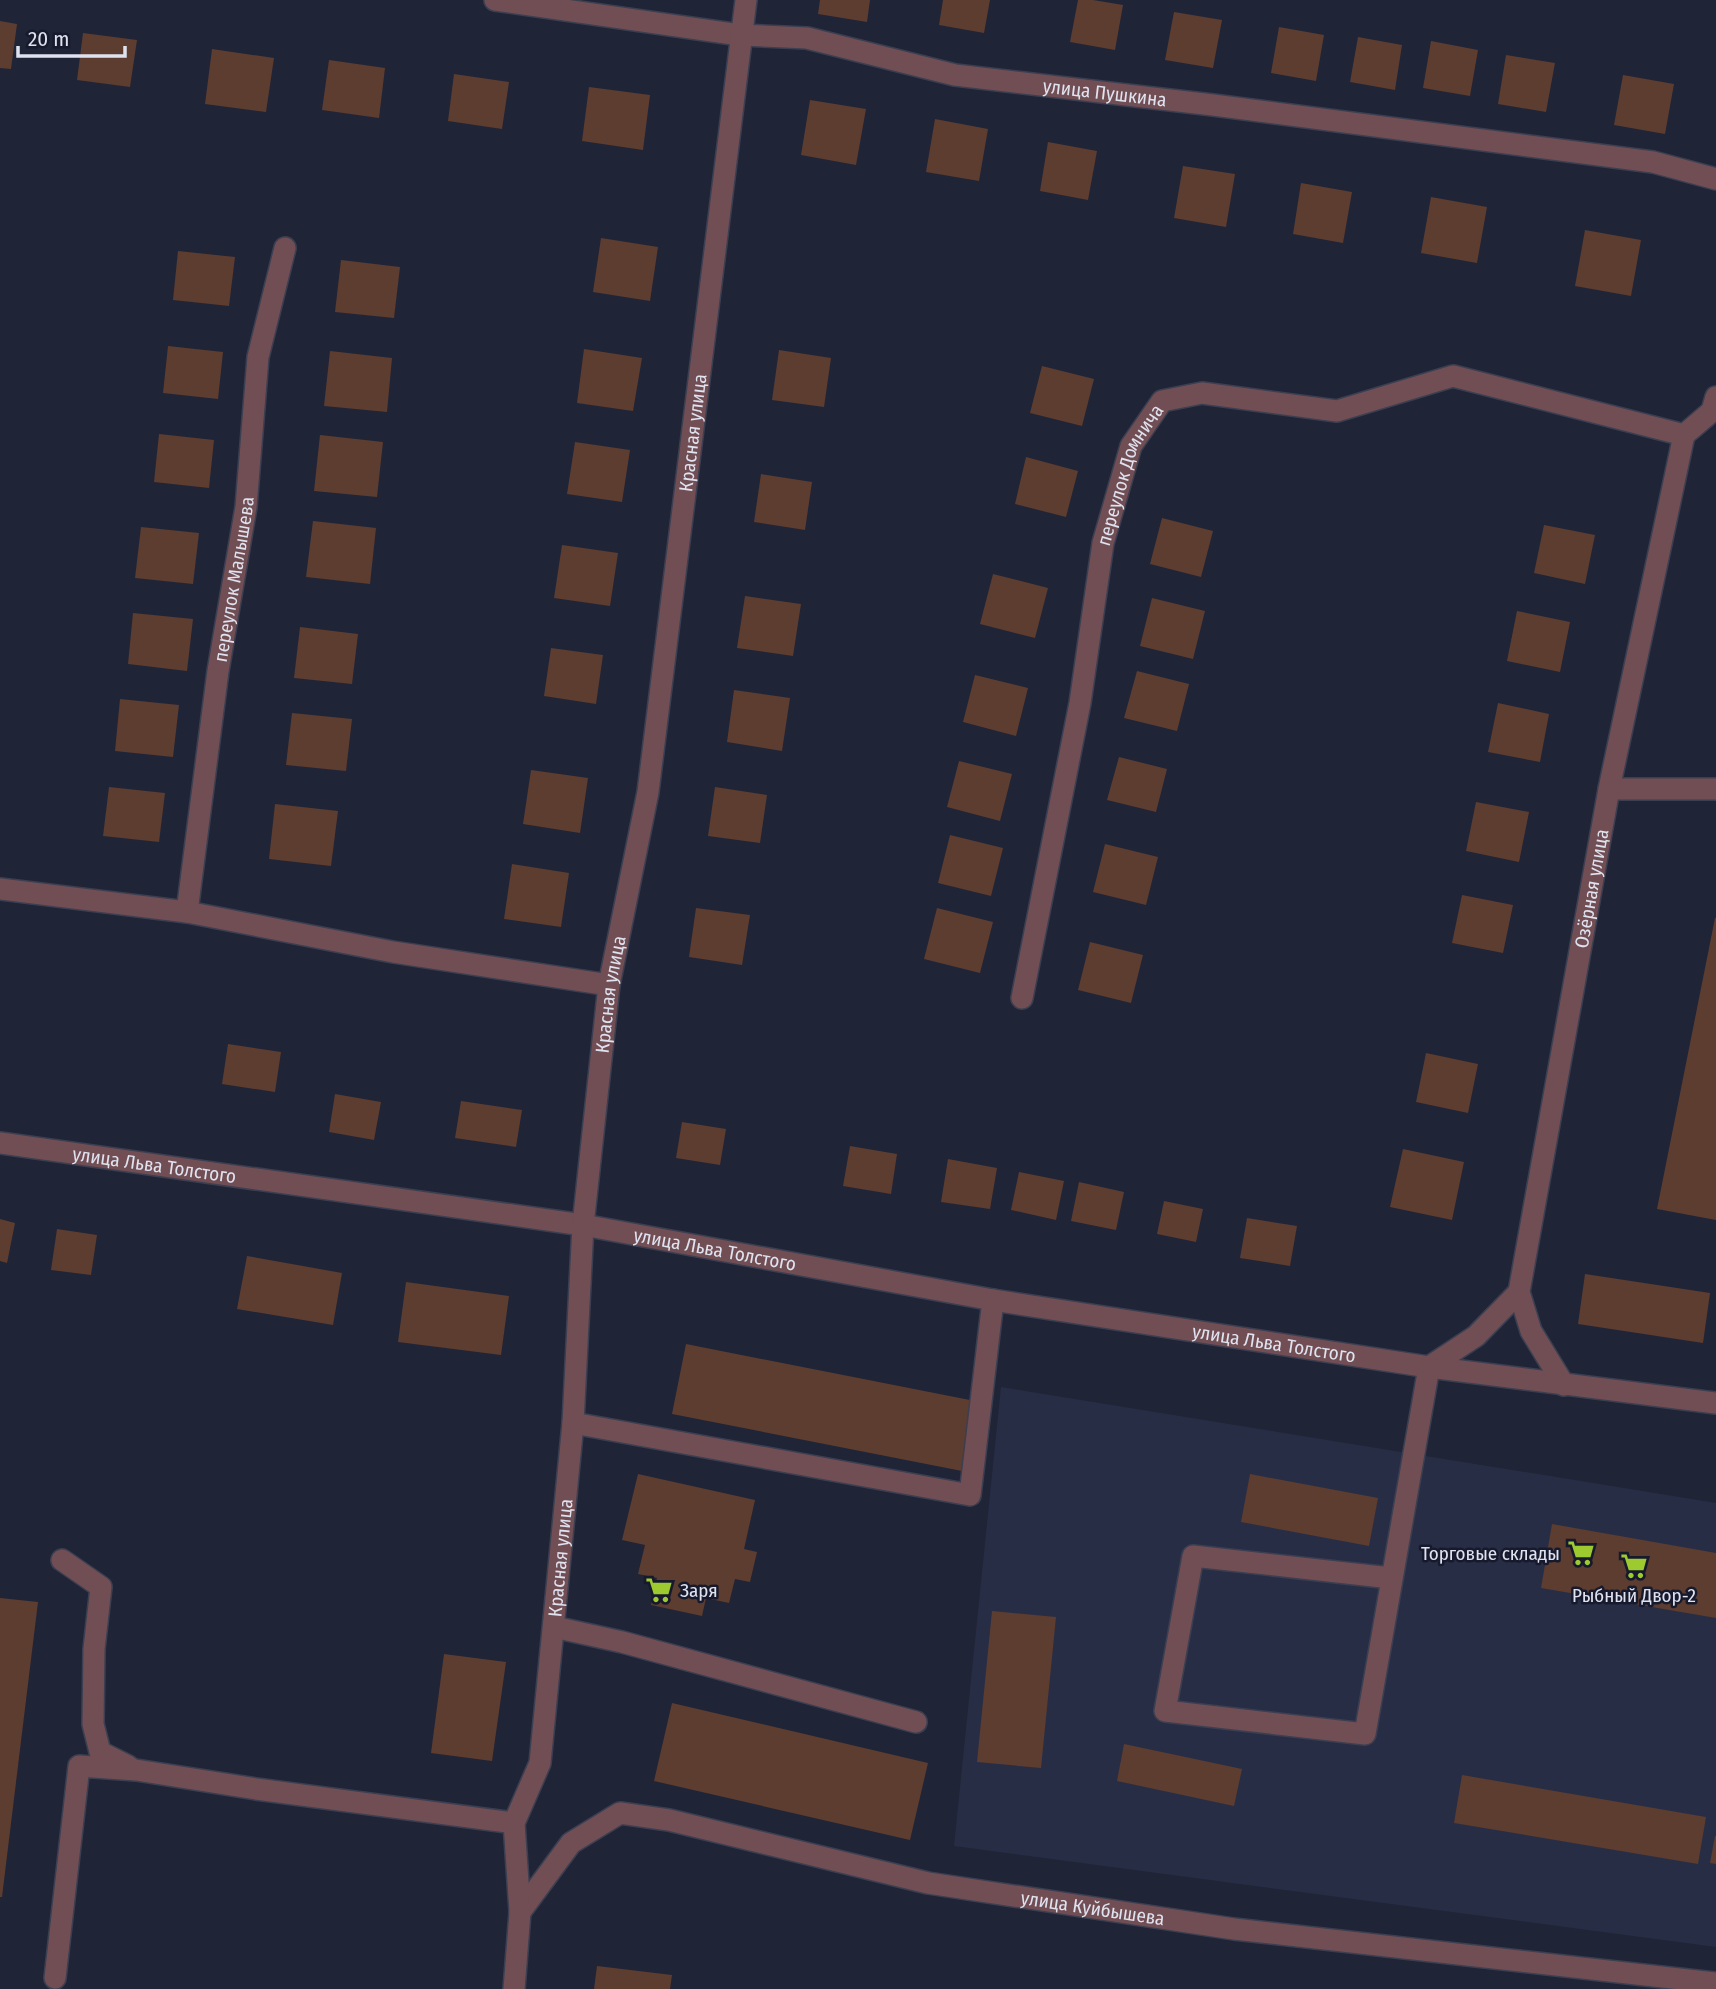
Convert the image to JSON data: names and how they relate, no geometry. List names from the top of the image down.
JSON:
{
  "streets": {
    "street": [
      "улица Пушкина",
      "Красная улица",
      "переулок Домнича",
      "переулок Малышева",
      "Озёрная улица",
      "улица Льва Толстого",
      "улица Куйбышева"
    ]
  },
  "crossings": [
    ["улица Пушкина", "Красная улица"],
    ["Красная улица", "улица Льва Толстого"],
    ["Красная улица", "улица Куйбышева"],
    ["переулок Домнича", "Озёрная улица"],
    ["Озёрная улица", "улица Льва Толстого"]
  ],
  "places": {
    "supermarket": ["Торговые склады", "Рыбный Двор-2", "Заря"]
  },
  "scale_bar": "20 m"
}
